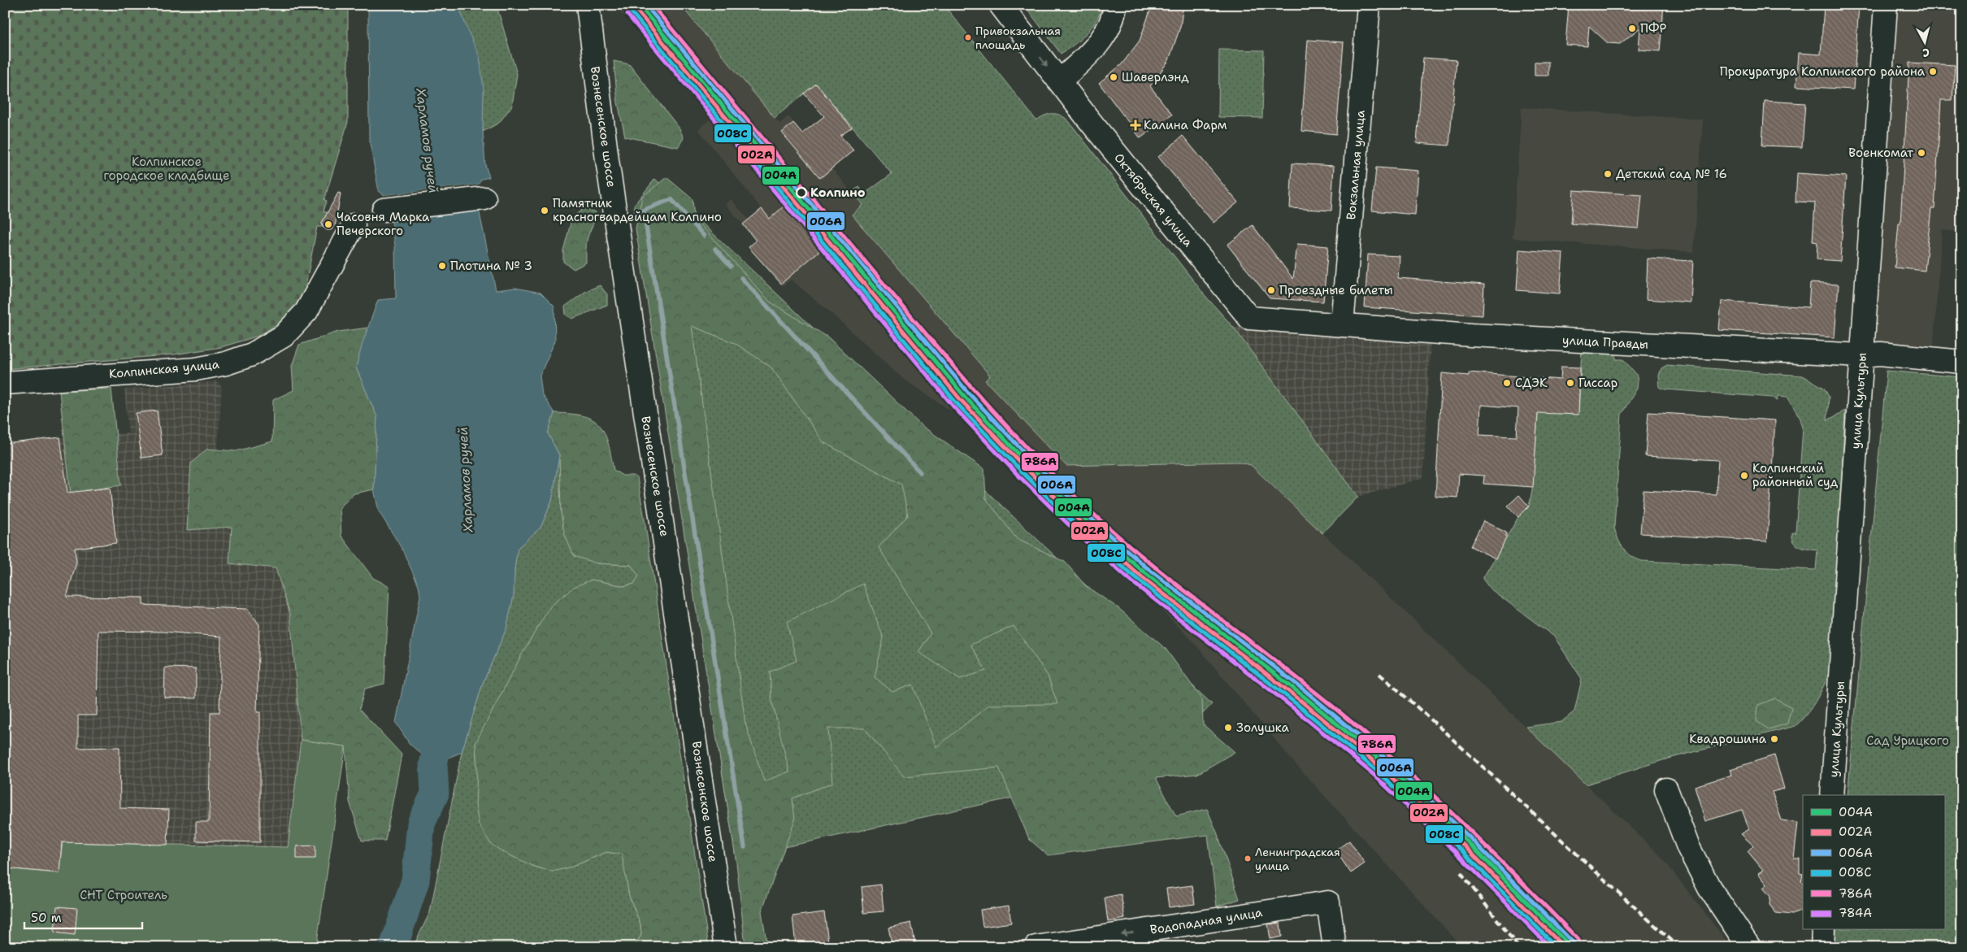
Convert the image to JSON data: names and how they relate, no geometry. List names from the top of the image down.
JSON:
{
  "streets": {
    "street": [
      "Вознесенское шоссе",
      "Вокзальная улица",
      "Октябрьская улица",
      "улица Правды",
      "Колпинская улица",
      "улица Культуры",
      "Водопадная улица"
    ]
  },
  "crossings": [
    ["Вокзальная улица", "улица Правды"],
    ["Октябрьская улица", "улица Правды"],
    ["улица Правды", "улица Культуры"]
  ],
  "one_way": ["Водопадная улица"],
  "water": ["Харламов ручей"],
  "parks": ["Колпинское городское кладбище", "Сад Урицкого", "СНТ Строитель"],
  "places": {
    "other": [
      "ПФР",
      "Привокзальная площадь",
      "Прокуратура Колпинского района",
      "Шаверлэнд",
      "Военкомат",
      "Детский сад № 16",
      "Колпино",
      "Памятник красногвардейцам Колпино",
      "Часовня Марка Печерского",
      "Плотина № 3",
      "Проездные билеты",
      "СДЭК",
      "Гиссар",
      "Колпинский районный суд",
      "Золушка",
      "Квадрошина",
      "Ленинградская улица"
    ],
    "health": ["Калина Фарм"]
  },
  "lines": [
    "transit line 004А",
    "transit line 006А",
    "transit line 786А",
    "transit line 002А",
    "transit line 008С",
    "transit line 784А"
  ],
  "legend": [
    "004А",
    "002А",
    "006А",
    "008С",
    "786А",
    "784А"
  ],
  "scale_bar": "50 m",
  "north": "bottom"
}
